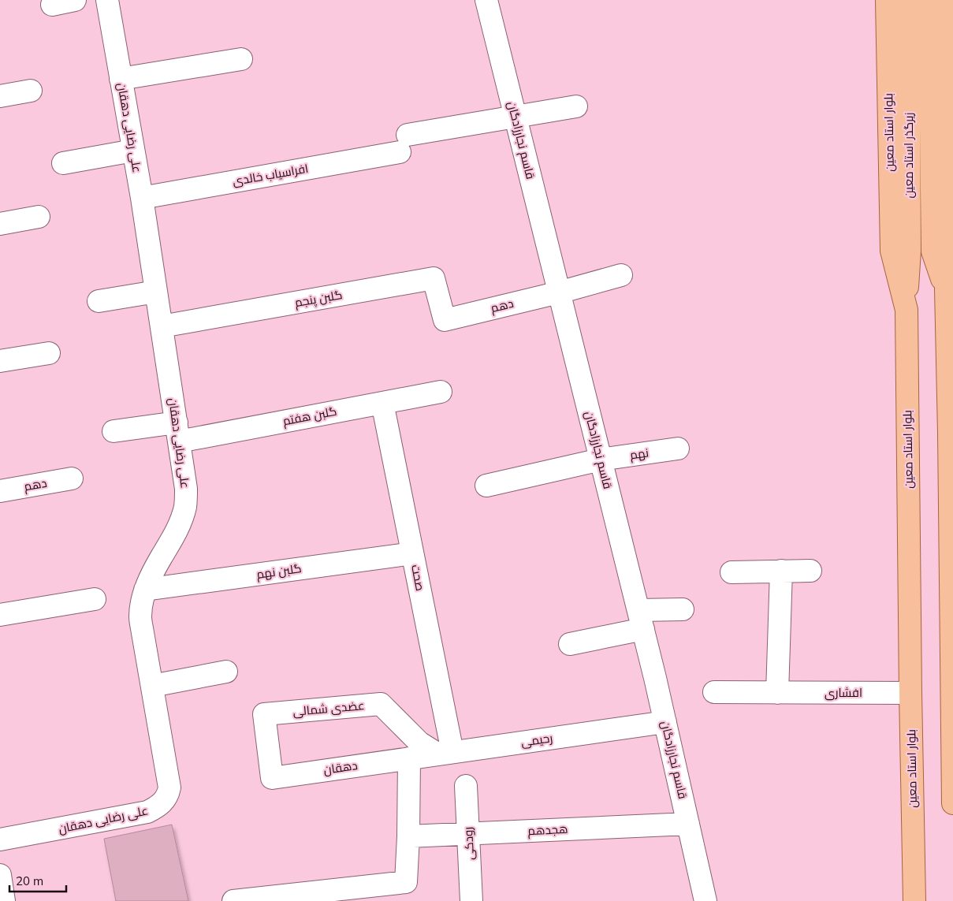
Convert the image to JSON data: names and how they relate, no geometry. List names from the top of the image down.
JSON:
{
  "streets": {
    "main road": ["بلوار استاد معین", "زیرگذر استاد معین"],
    "street": [
      "علی رضایی دهقان",
      "قاسم نجارزادگان",
      "افراسیاب خالدی",
      "گلبن پنجم",
      "دهم",
      "گلبن هفتم",
      "نهم",
      "گلبن نهم",
      "صحت",
      "افشاری",
      "عضدی شمالی",
      "رحیمی",
      "دهقان",
      "هجدهم",
      "رودکی"
    ]
  },
  "crossings": [
    ["علی رضایی دهقان", "افراسیاب خالدی"],
    ["علی رضایی دهقان", "گلبن پنجم"],
    ["علی رضایی دهقان", "گلبن هفتم"],
    ["علی رضایی دهقان", "گلبن نهم"],
    ["بلوار استاد معین", "زیرگذر استاد معین"],
    ["بلوار استاد معین", "افشاری"],
    ["قاسم نجارزادگان", "افراسیاب خالدی"],
    ["قاسم نجارزادگان", "دهم"],
    ["قاسم نجارزادگان", "نهم"],
    ["قاسم نجارزادگان", "رحیمی"],
    ["قاسم نجارزادگان", "هجدهم"],
    ["گلبن پنجم", "دهم"],
    ["گلبن هفتم", "صحت"],
    ["گلبن نهم", "صحت"],
    ["صحت", "عضدی شمالی"],
    ["صحت", "رحیمی"],
    ["عضدی شمالی", "رحیمی"],
    ["عضدی شمالی", "دهقان"],
    ["رحیمی", "دهقان"],
    ["هجدهم", "رودکی"]
  ],
  "scale_bar": "20 m"
}
